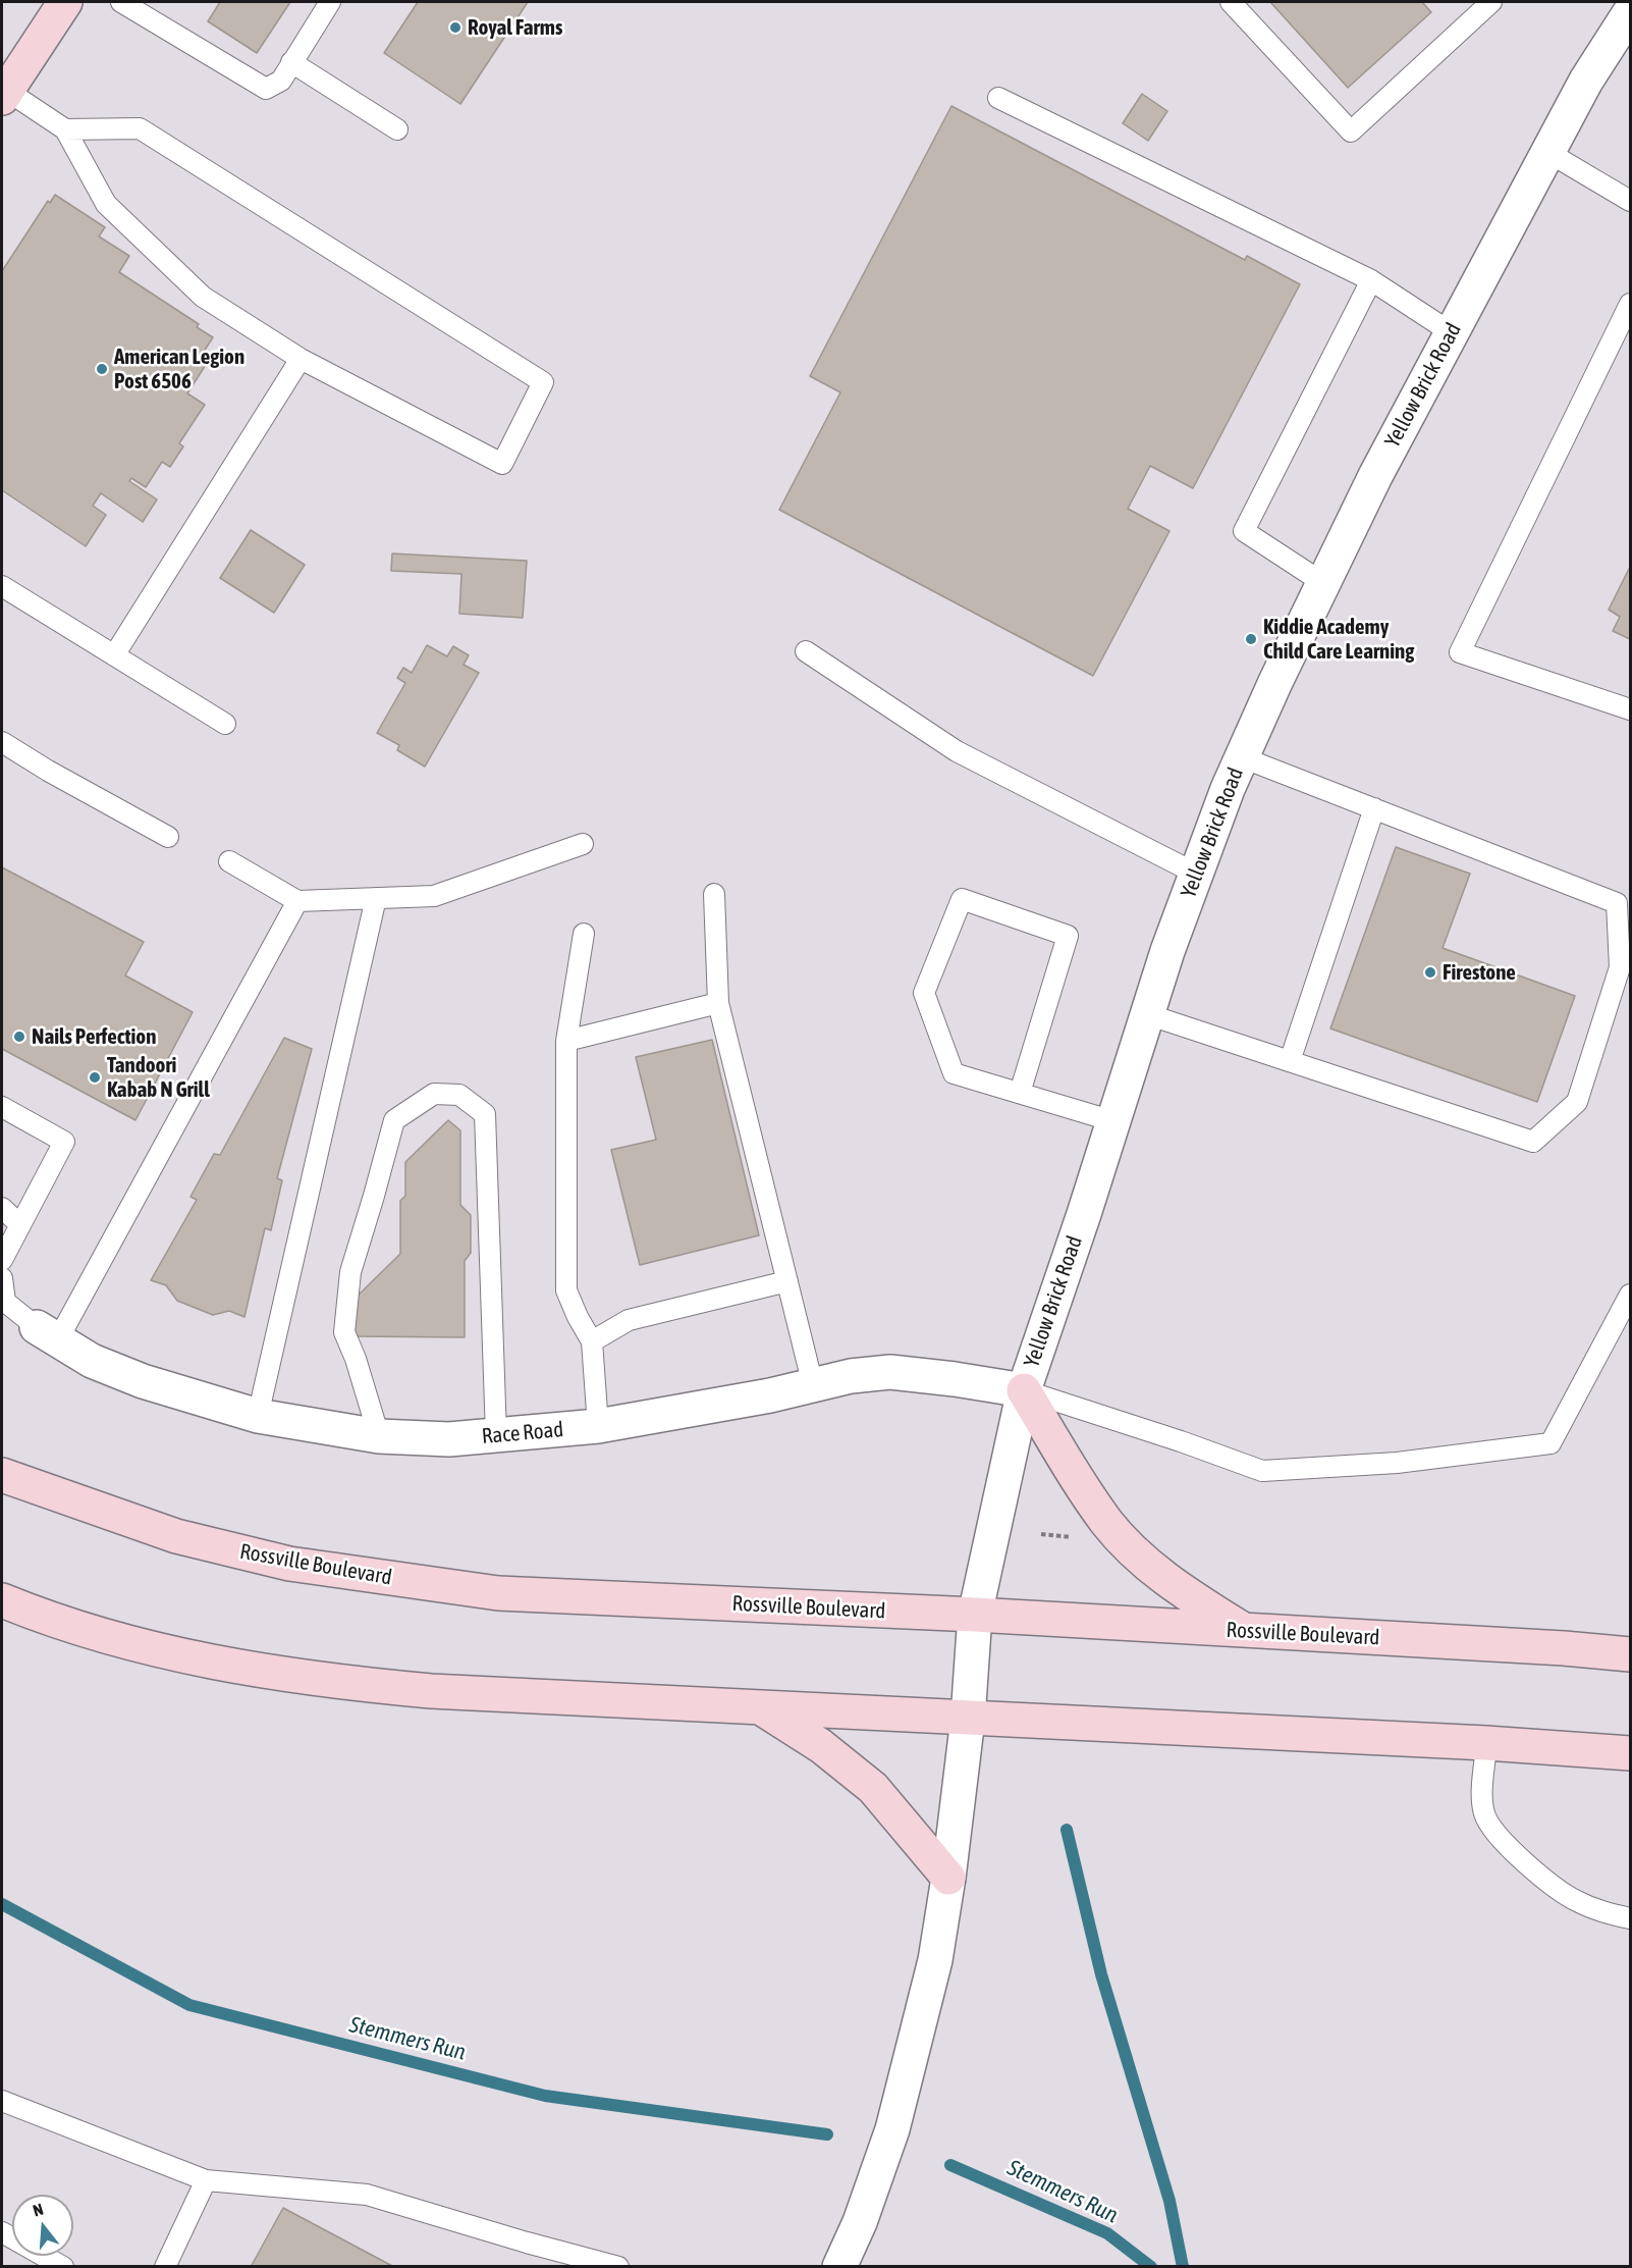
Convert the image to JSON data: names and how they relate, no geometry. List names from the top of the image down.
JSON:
{
  "streets": {
    "main road": ["Rossville Boulevard"],
    "street": ["Yellow Brick Road", "Race Road"]
  },
  "crossings": [
    ["Yellow Brick Road", "Race Road"],
    ["Yellow Brick Road", "Rossville Boulevard"]
  ],
  "water": ["Stemmers Run"],
  "places": [
    "Royal Farms",
    "American Legion Post 6506",
    "Kiddie Academy Child Care Learning",
    "Firestone",
    "Nails Perfection",
    "Tandoori Kabab N Grill"
  ],
  "north": "top"
}
